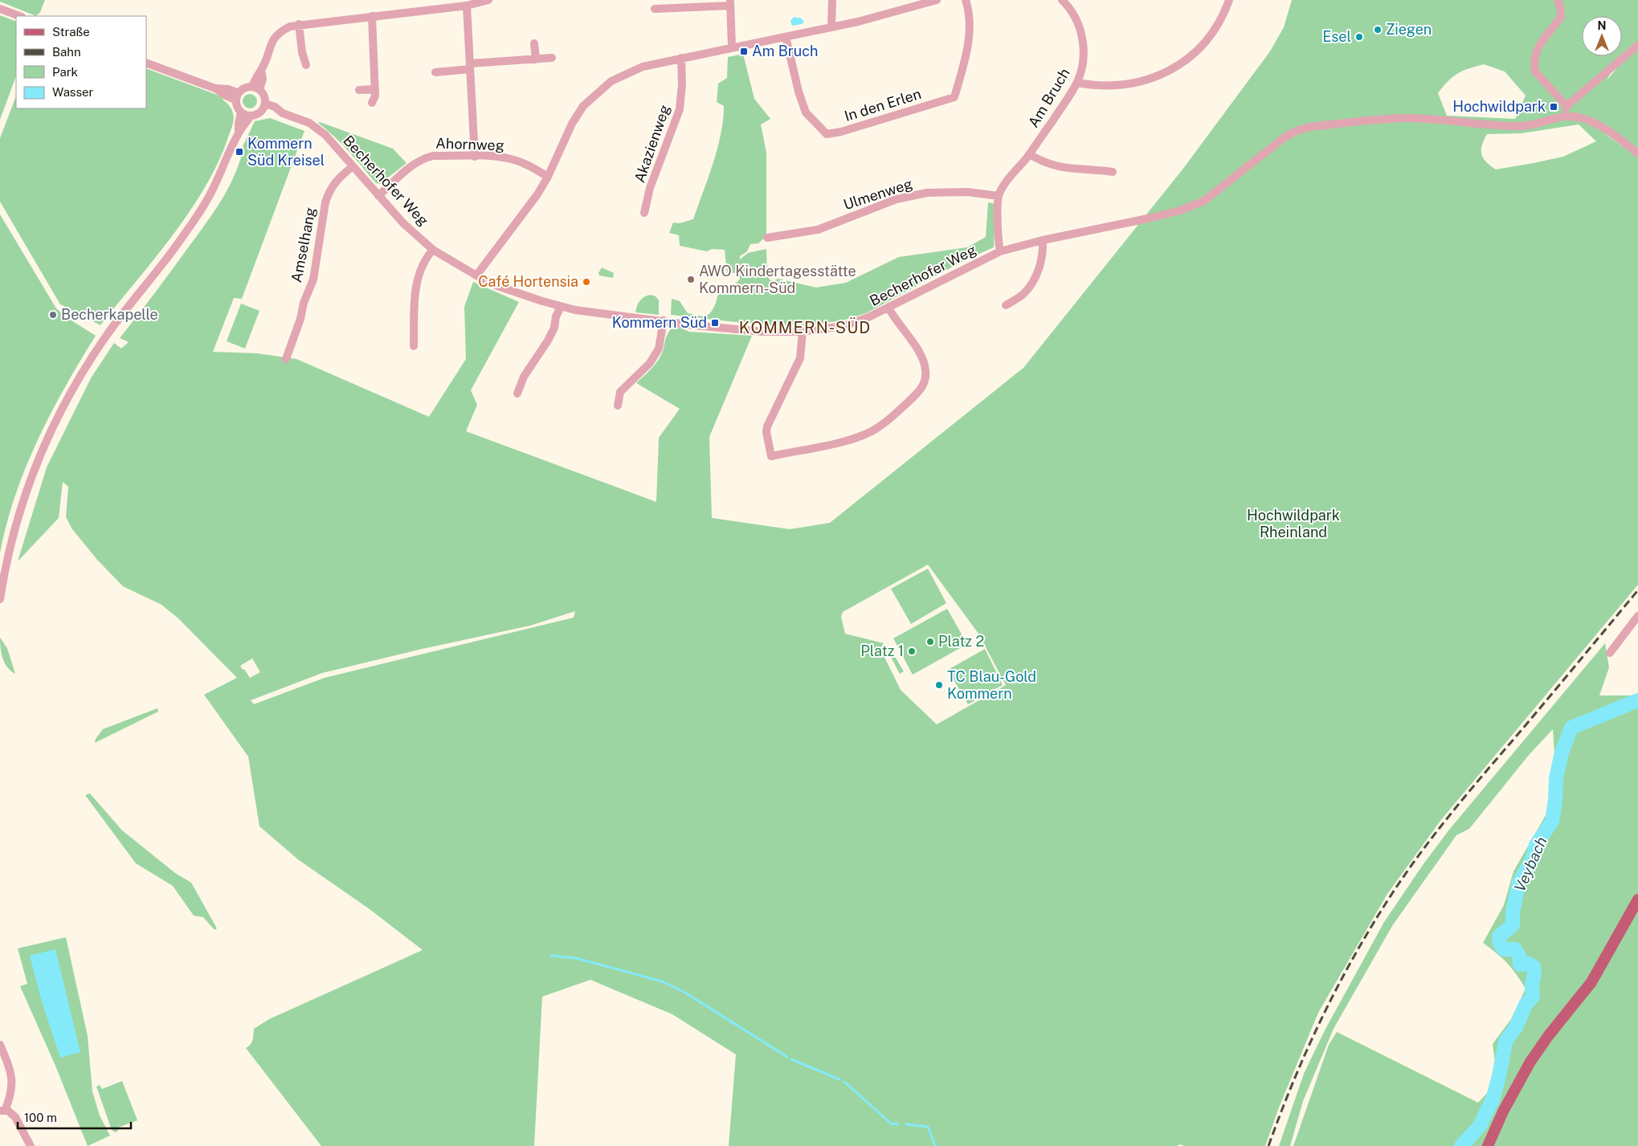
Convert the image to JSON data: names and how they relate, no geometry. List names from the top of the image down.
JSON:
{
  "streets": {
    "street": [
      "Am Bruch",
      "In den Erlen",
      "Akazienweg",
      "Ahornweg",
      "Becherhofer Weg",
      "Ulmenweg",
      "Amselhang"
    ]
  },
  "crossings": [
    ["Am Bruch", "Ulmenweg"],
    ["Ahornweg", "Becherhofer Weg"],
    ["Becherhofer Weg", "Amselhang"]
  ],
  "districts": ["KOMMERN-SÜD"],
  "water": ["Veybach"],
  "parks": ["Hochwildpark Rheinland"],
  "places": {
    "other": [
      "Ziegen",
      "Esel",
      "AWO Kindertagesstätte Kommern-Süd",
      "Café Hortensia",
      "Becherkapelle",
      "Platz 2",
      "Platz 1",
      "TC Blau-Gold Kommern"
    ],
    "transit": [
      "Am Bruch",
      "Hochwildpark",
      "Kommern Süd Kreisel",
      "Kommern Süd"
    ]
  },
  "legend": [
    "Straße",
    "Bahn",
    "Park",
    "Wasser"
  ],
  "scale_bar": "100 m",
  "north": "top"
}
